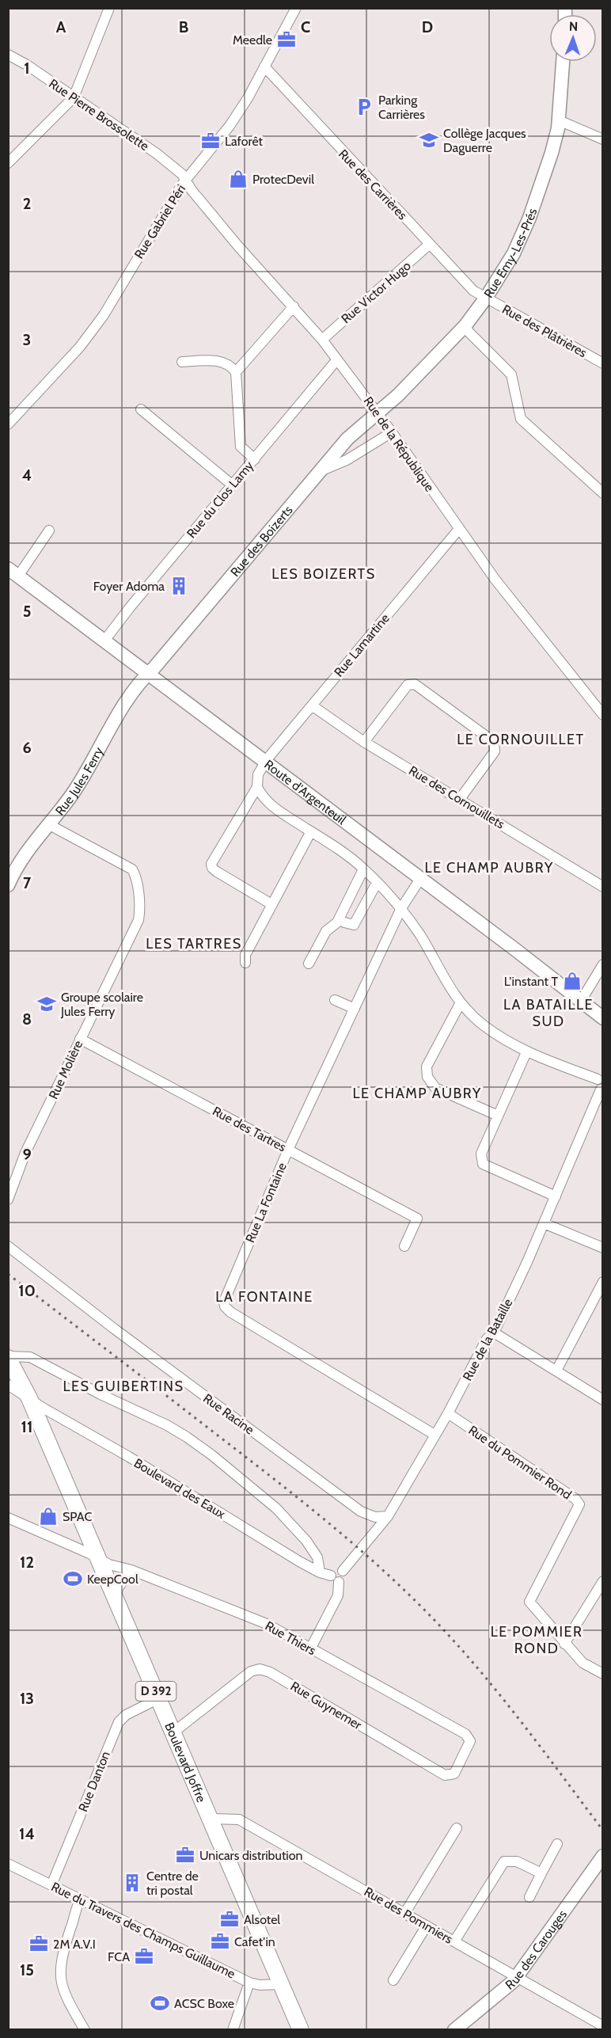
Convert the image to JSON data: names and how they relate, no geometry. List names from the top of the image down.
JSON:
{
  "streets": {
    "main road": ["D 392", "Boulevard Joffre"],
    "street": [
      "Rue Pierre Brossolette",
      "Rue des Carrières",
      "Rue Gabriel Péri",
      "Rue Emy-Les-Prés",
      "Rue Victor Hugo",
      "Rue des Plâtrières",
      "Rue de la République",
      "Rue du Clos Lamy",
      "Rue des Boizerts",
      "Rue Lamartine",
      "Rue Jules Ferry",
      "Route d'Argenteuil",
      "Rue des Cornouillets",
      "Rue Molière",
      "Rue des Tartres",
      "Rue La Fontaine",
      "Rue de la Bataille",
      "Rue Racine",
      "Rue du Pommier Rond",
      "Boulevard des Eaux",
      "Rue Thiers",
      "Rue Guynemer",
      "Rue Danton",
      "Rue des Pommiers",
      "Rue du Travers des Champs Guillaume",
      "Rue des Carouges"
    ]
  },
  "crossings": [
    ["Rue Pierre Brossolette", "Rue Gabriel Péri"],
    ["Rue Pierre Brossolette", "Rue de la République"],
    ["Rue des Carrières", "Rue Gabriel Péri"],
    ["Rue des Carrières", "Rue Emy-Les-Prés"],
    ["Rue des Carrières", "Rue Victor Hugo"],
    ["Rue des Carrières", "Rue des Plâtrières"],
    ["Rue Gabriel Péri", "Rue de la République"],
    ["Rue Emy-Les-Prés", "Rue des Plâtrières"],
    ["Rue Emy-Les-Prés", "Rue de la République"],
    ["Rue Emy-Les-Prés", "Rue des Boizerts"],
    ["Rue Victor Hugo", "Rue de la République"],
    ["Rue de la République", "Rue du Clos Lamy"],
    ["Rue de la République", "Rue des Boizerts"],
    ["Rue de la République", "Rue Lamartine"],
    ["Rue du Clos Lamy", "Route d'Argenteuil"],
    ["Rue des Boizerts", "Rue Jules Ferry"],
    ["Rue des Boizerts", "Route d'Argenteuil"],
    ["Rue Lamartine", "Route d'Argenteuil"],
    ["Rue Lamartine", "Rue des Cornouillets"],
    ["Rue Jules Ferry", "Route d'Argenteuil"],
    ["Rue Jules Ferry", "Rue Molière"],
    ["Route d'Argenteuil", "Rue La Fontaine"],
    ["Rue Molière", "Rue des Tartres"],
    ["Rue des Tartres", "Rue La Fontaine"],
    ["Rue La Fontaine", "Rue de la Bataille"],
    ["Rue de la Bataille", "Rue Racine"],
    ["Rue de la Bataille", "Rue du Pommier Rond"],
    ["Rue de la Bataille", "Boulevard des Eaux"],
    ["Boulevard des Eaux", "Boulevard Joffre"],
    ["Rue Thiers", "Rue Guynemer"],
    ["Rue Thiers", "Boulevard Joffre"],
    ["Rue Guynemer", "Boulevard Joffre"],
    ["Boulevard Joffre", "Rue Danton"],
    ["Boulevard Joffre", "Rue des Pommiers"],
    ["Boulevard Joffre", "Rue du Travers des Champs Guillaume"],
    ["Rue Danton", "Rue du Travers des Champs Guillaume"],
    ["Rue des Pommiers", "Rue des Carouges"]
  ],
  "districts": [
    "LES BOIZERTS",
    "LE CORNOUILLET",
    "LE CHAMP AUBRY",
    "LES TARTRES",
    "LA BATAILLE SUD",
    "LE CHAMP AUBRY",
    "LA FONTAINE",
    "LES GUIBERTINS",
    "LE POMMIER ROND"
  ],
  "places": {
    "office": [
      "Meedle",
      "Laforêt",
      "Unicars distribution",
      "Alsotel",
      "Cafet'in",
      "2M A.V.I",
      "FCA"
    ],
    "parking": ["Parking Carrières"],
    "school or university": ["Collège Jacques Daguerre", "Groupe scolaire Jules Ferry"],
    "shop": ["ProtecDevil", "L'instant T", "SPAC"],
    "building": ["Foyer Adoma", "Centre de tri postal"],
    "sports": ["KeepCool", "ACSC Boxe"]
  },
  "north": "top",
  "grid": {
    "columns": [
      "A",
      "B",
      "C",
      "D"
    ],
    "rows": [
      "1",
      "2",
      "3",
      "4",
      "5",
      "6",
      "7",
      "8",
      "9",
      "10",
      "11",
      "12",
      "13",
      "14",
      "15"
    ]
  }
}
